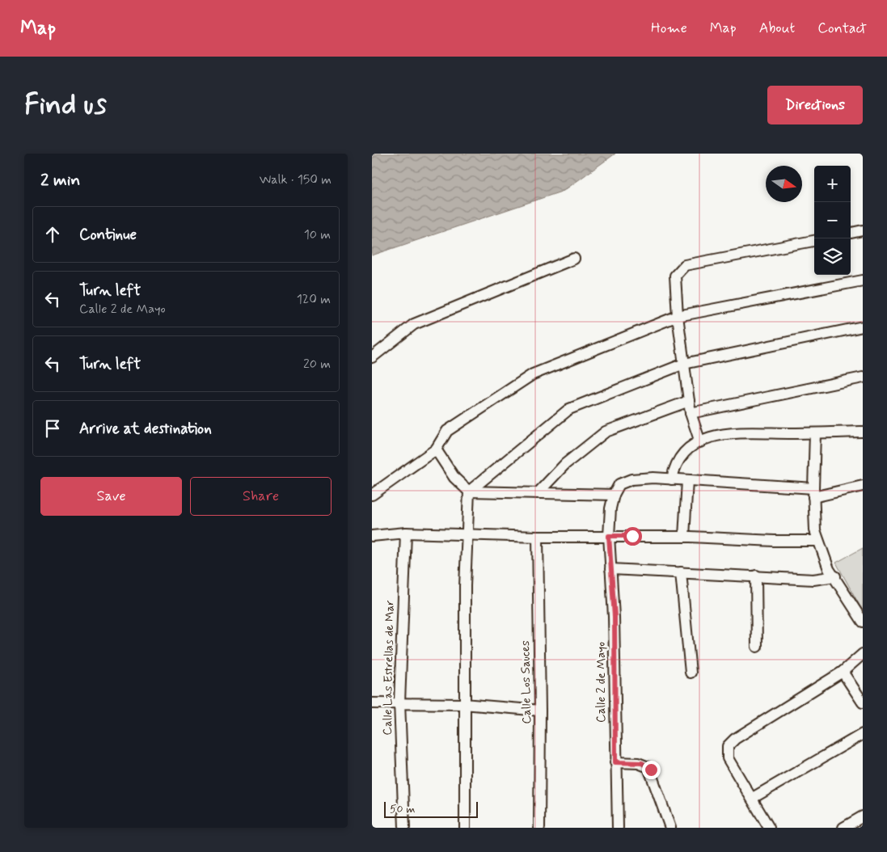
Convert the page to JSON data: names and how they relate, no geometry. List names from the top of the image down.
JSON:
{
  "streets": {
    "street": ["Calle Las Estrellas de Mar", "Calle Los Sauces", "Calle 2 de Mayo"]
  },
  "scale_bar": "50 m",
  "north": "right",
  "page": {
    "header": "Map",
    "nav": [
      "Home",
      "Map",
      "About",
      "Contact"
    ],
    "buttons": [
      "Directions",
      ["Save", "Share"]
    ],
    "title": "Find us",
    "heading": ["2 min", "Walk · 150 m"],
    "map_buttons": ["+", "−"],
    "list": [
      ["Continue", "10 m"],
      ["Turn left", "Calle 2 de Mayo", "120 m"],
      ["Turn left", "20 m"],
      "Arrive at destination"
    ],
    "scale": "50 m"
  }
}
